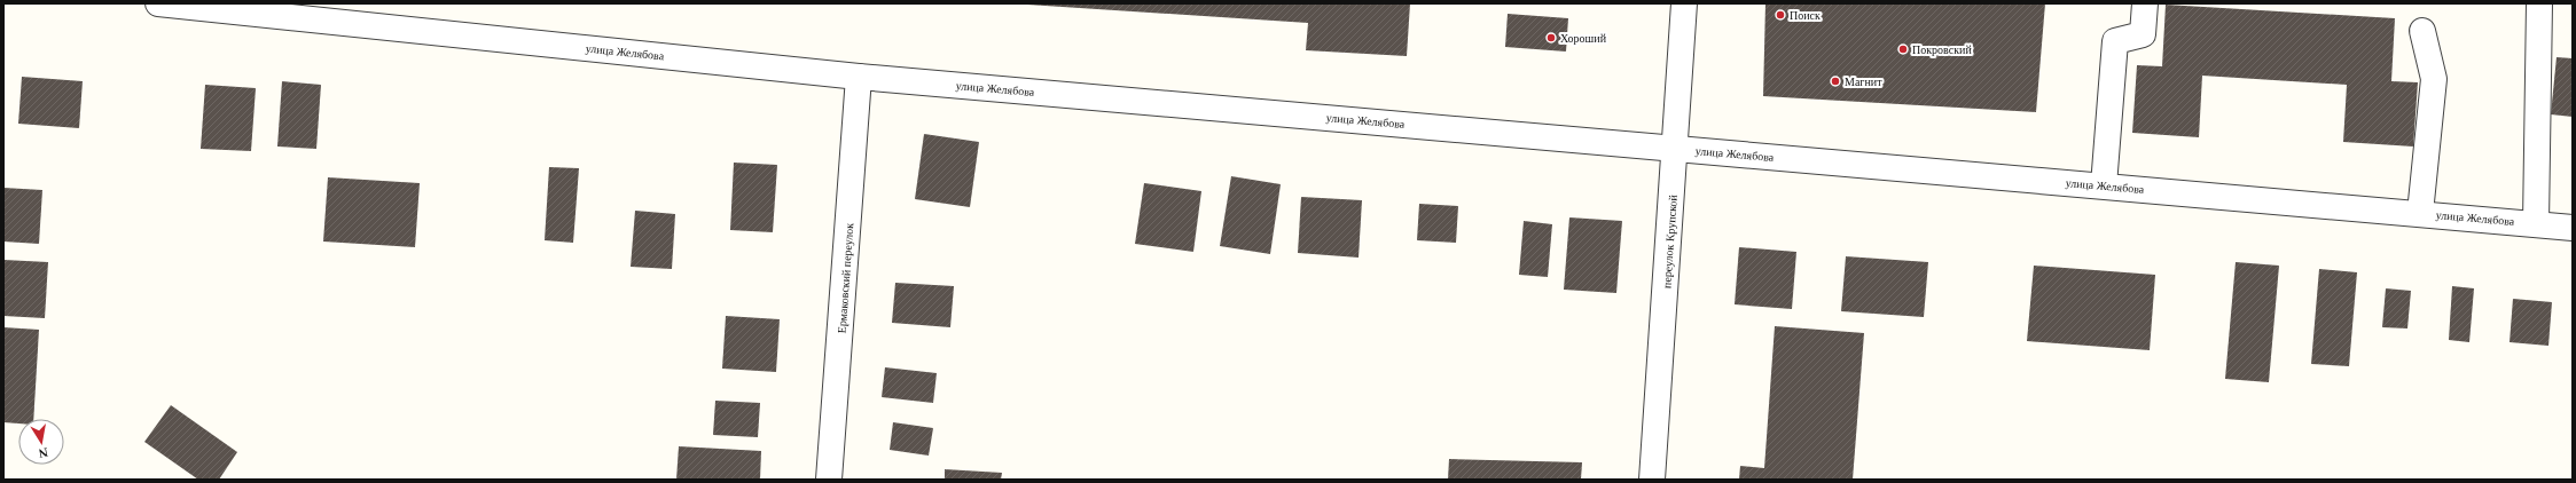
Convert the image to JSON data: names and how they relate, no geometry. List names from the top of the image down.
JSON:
{
  "streets": {
    "street": ["улица Желябова", "переулок Крупской", "Ермаковский переулок"]
  },
  "crossings": [
    ["улица Желябова", "переулок Крупской"],
    ["улица Желябова", "Ермаковский переулок"]
  ],
  "places": [
    "Поиск",
    "Хороший",
    "Покровский",
    "Магнит"
  ],
  "north": "bottom"
}
